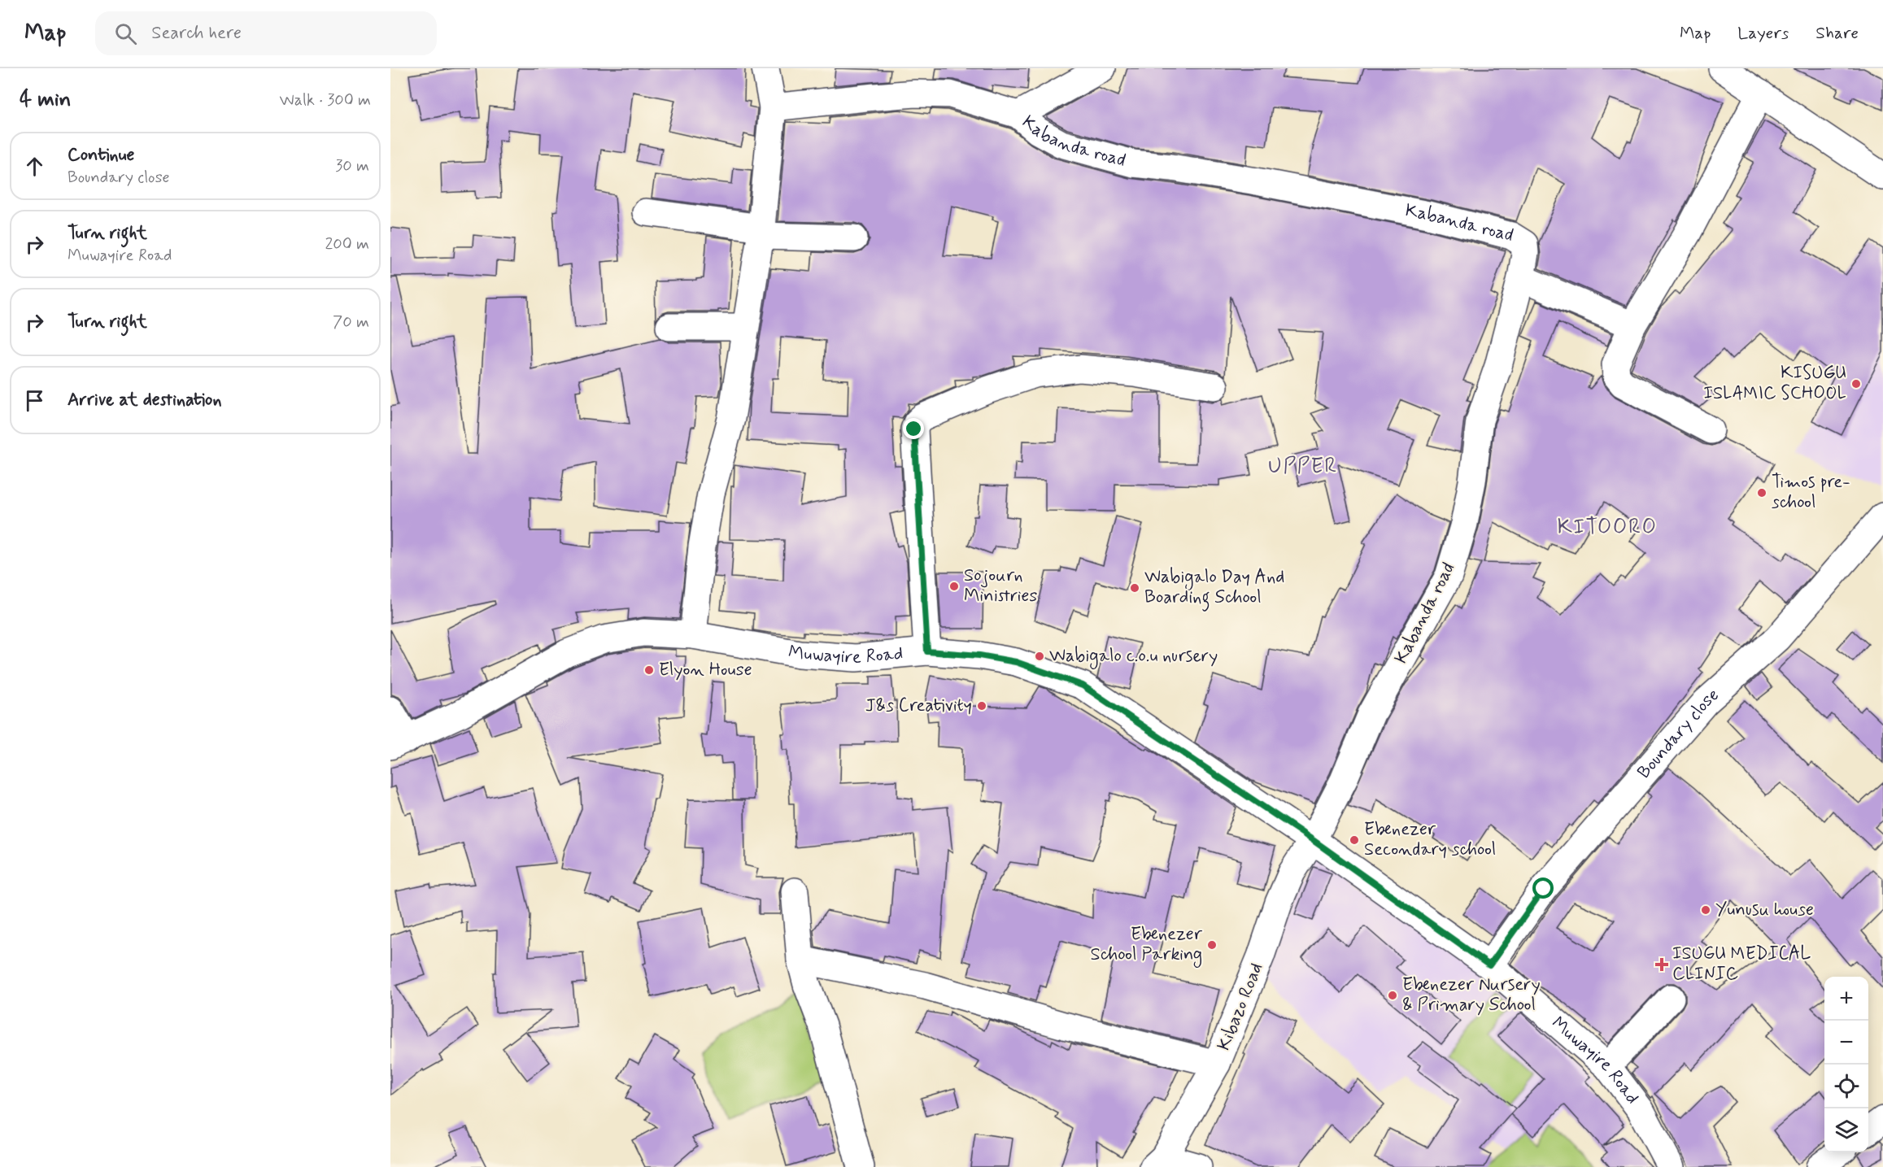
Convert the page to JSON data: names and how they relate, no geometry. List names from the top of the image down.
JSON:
{
  "streets": {
    "street": [
      "Kabanda road",
      "Muwayire Road",
      "Boundary close",
      "Kibazo Road"
    ]
  },
  "crossings": [
    ["Kabanda road", "Muwayire Road"],
    ["Kabanda road", "Kibazo Road"],
    ["Muwayire Road", "Boundary close"],
    ["Muwayire Road", "Kibazo Road"]
  ],
  "districts": ["UPPER", "KITOORO"],
  "places": {
    "other": [
      "KISUGU ISLAMIC SCHOOL",
      "Timos pre- school",
      "Sojourn Ministries",
      "Wabigalo Day And Boarding School",
      "Wabigalo c.o.u nursery",
      "Elyon House",
      "J&s Creativity",
      "Ebenezer Secondary school",
      "Yunusu house",
      "Ebenezer School Parking",
      "Ebenezer Nursery & Primary School"
    ],
    "health": ["ISUGU MEDICAL CLINIC"]
  },
  "page": {
    "header": "Map",
    "search": "Search here",
    "nav": ["Map", "Layers", "Share"],
    "heading": ["4 min", "Walk · 300 m"],
    "list": [
      ["Continue", "Boundary close", "30 m"],
      ["Turn right", "Muwayire Road", "200 m"],
      ["Turn right", "70 m"],
      "Arrive at destination"
    ],
    "map_buttons": ["+", "−"]
  }
}
